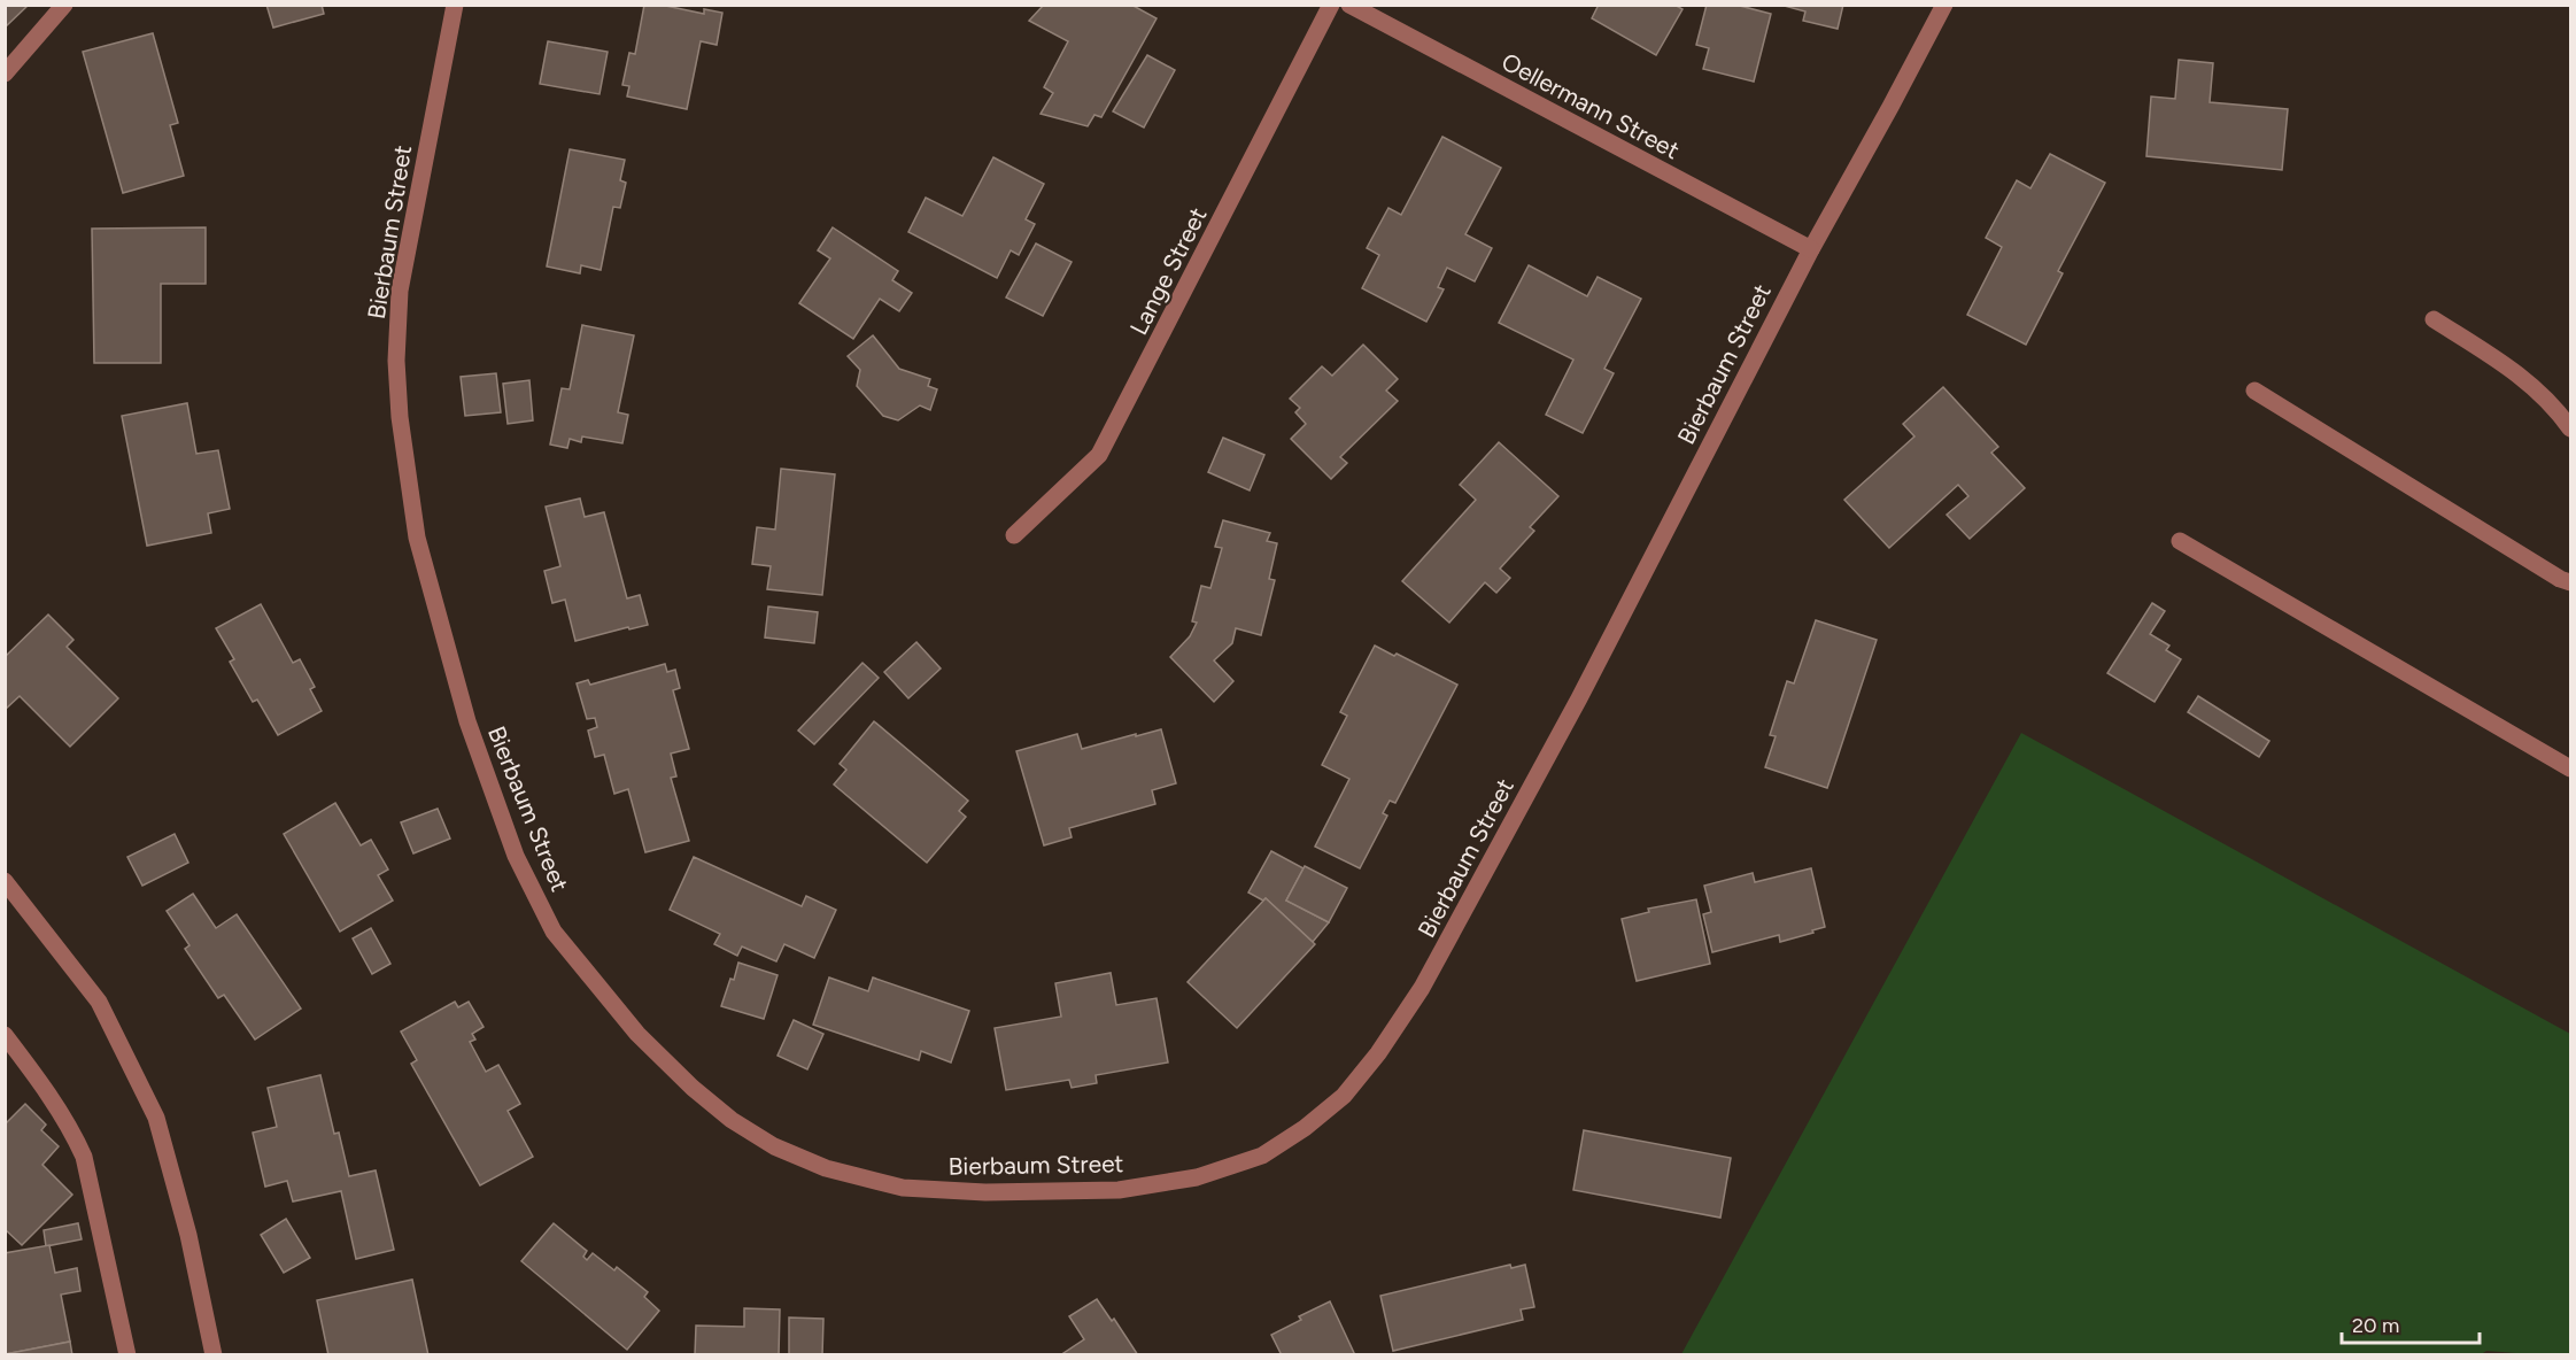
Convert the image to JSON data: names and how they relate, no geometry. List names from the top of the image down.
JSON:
{
  "streets": {
    "street": ["Oellermann Street", "Bierbaum Street", "Lange Street"]
  },
  "crossings": [
    ["Oellermann Street", "Bierbaum Street"]
  ],
  "scale_bar": "20 m"
}
